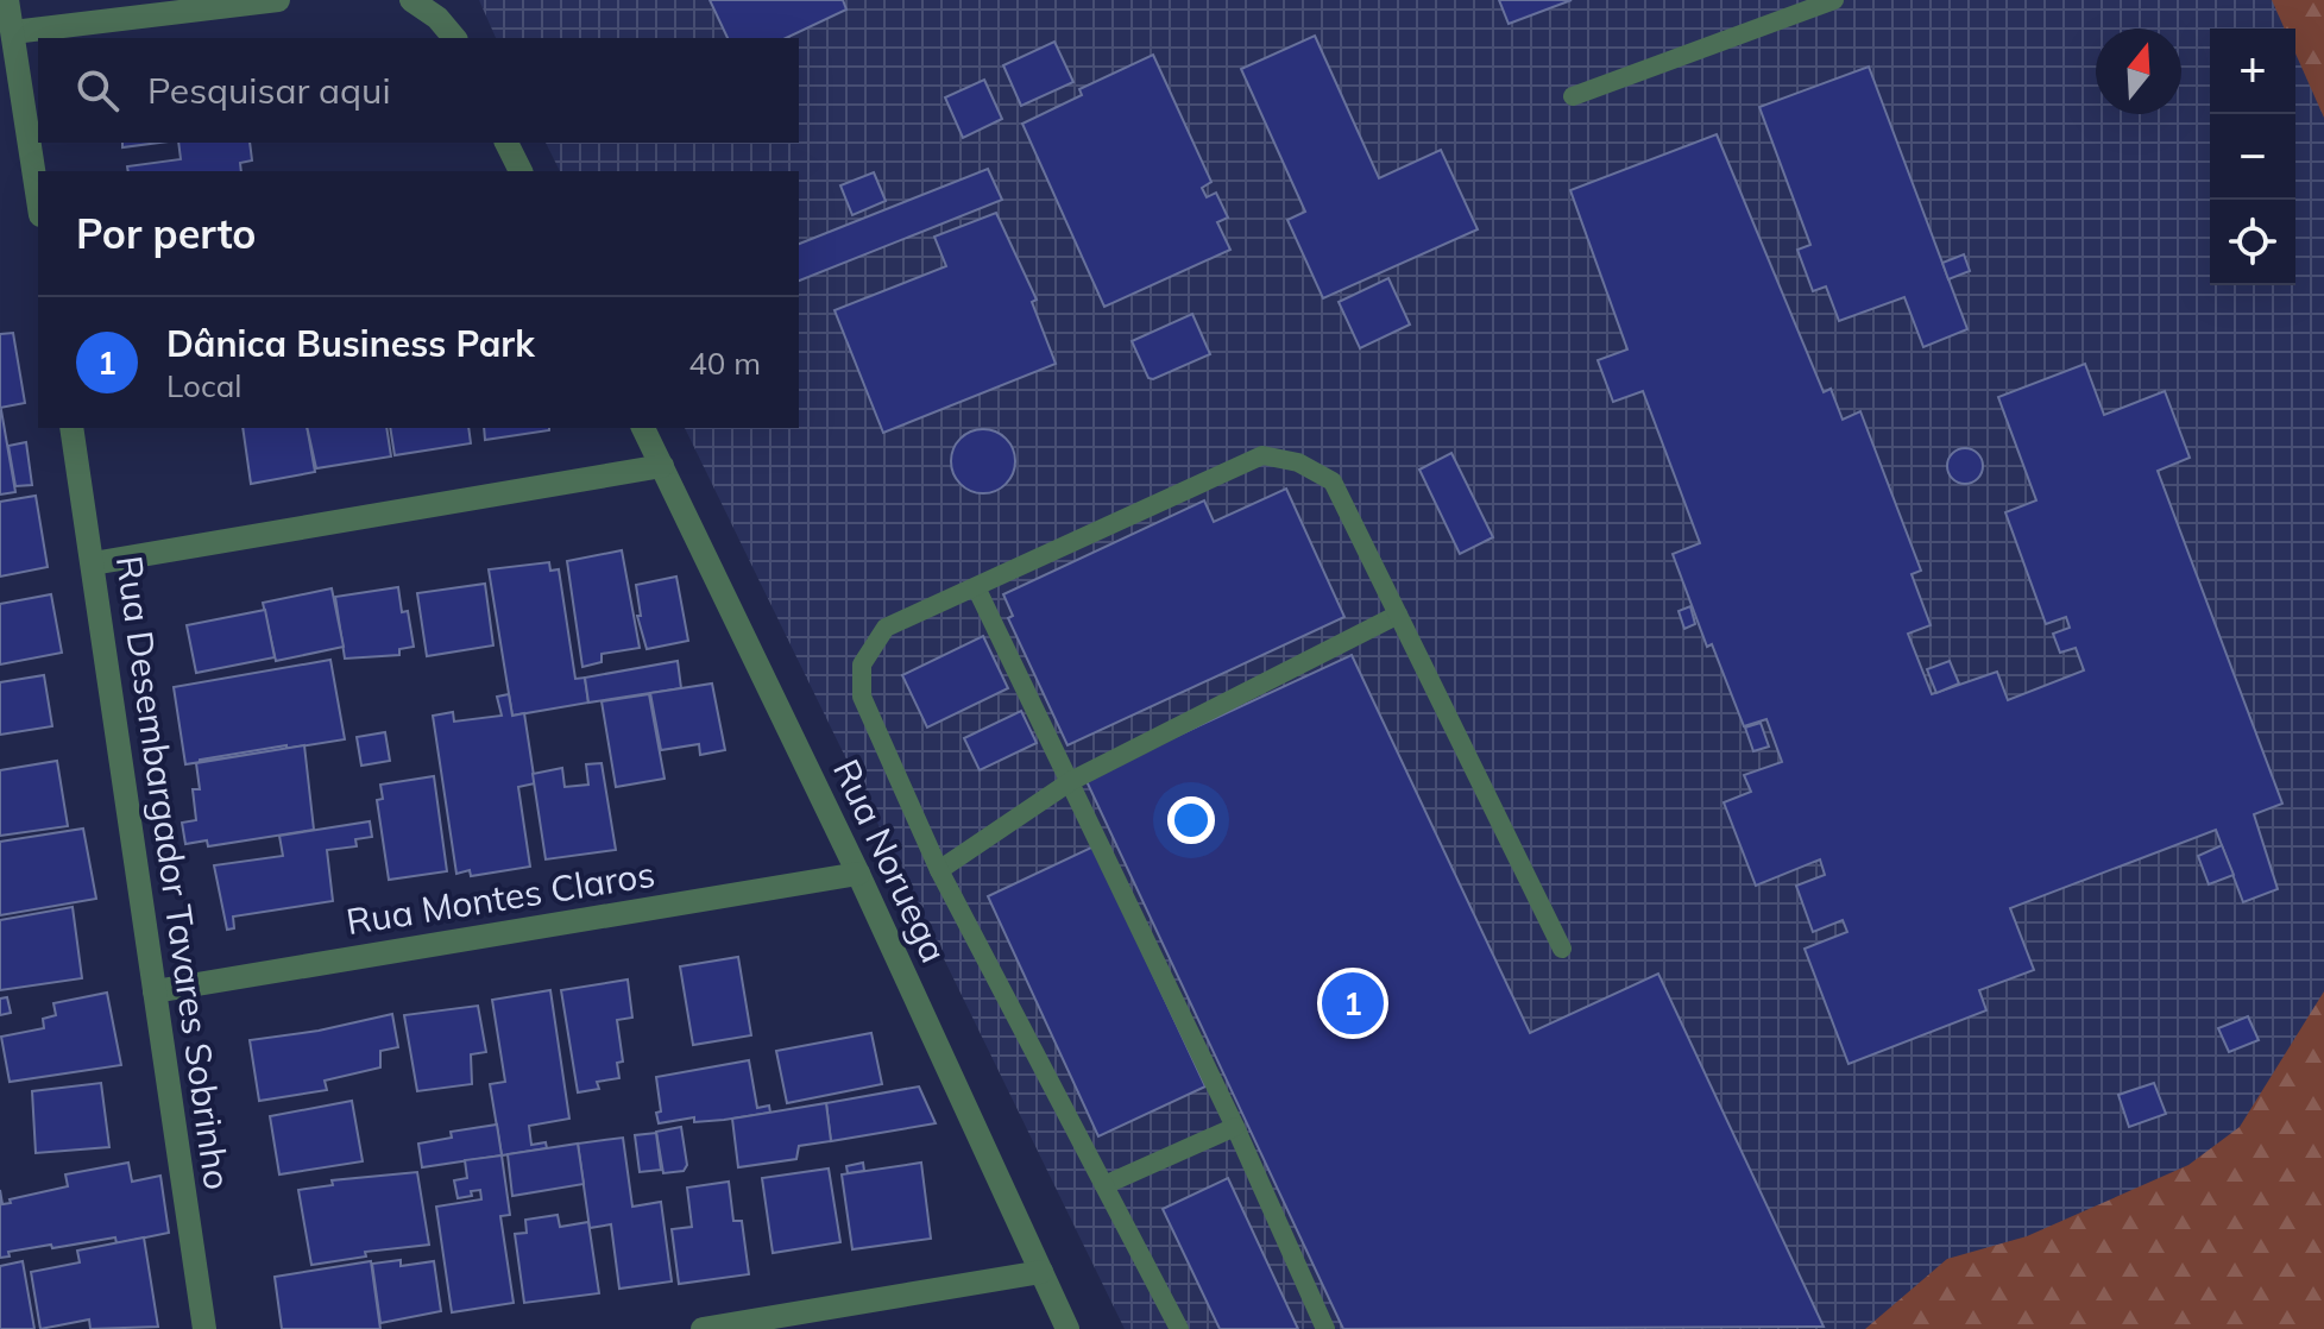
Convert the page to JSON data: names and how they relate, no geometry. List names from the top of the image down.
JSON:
{
  "streets": {
    "street": ["Rua Noruega", "Rua Desembargador Tavares Sobrinho", "Rua Montes Claros"]
  },
  "crossings": [
    ["Rua Noruega", "Rua Montes Claros"],
    ["Rua Desembargador Tavares Sobrinho", "Rua Montes Claros"]
  ],
  "north": "top",
  "page": {
    "map_buttons": ["+", "−"],
    "search": "Pesquisar aqui",
    "heading": "Por perto",
    "list": [
      {
        "mark": "1",
        "name": "Dânica Business Park",
        "note": "Local",
        "value": "40 m"
      }
    ],
    "pins": "1"
  }
}
